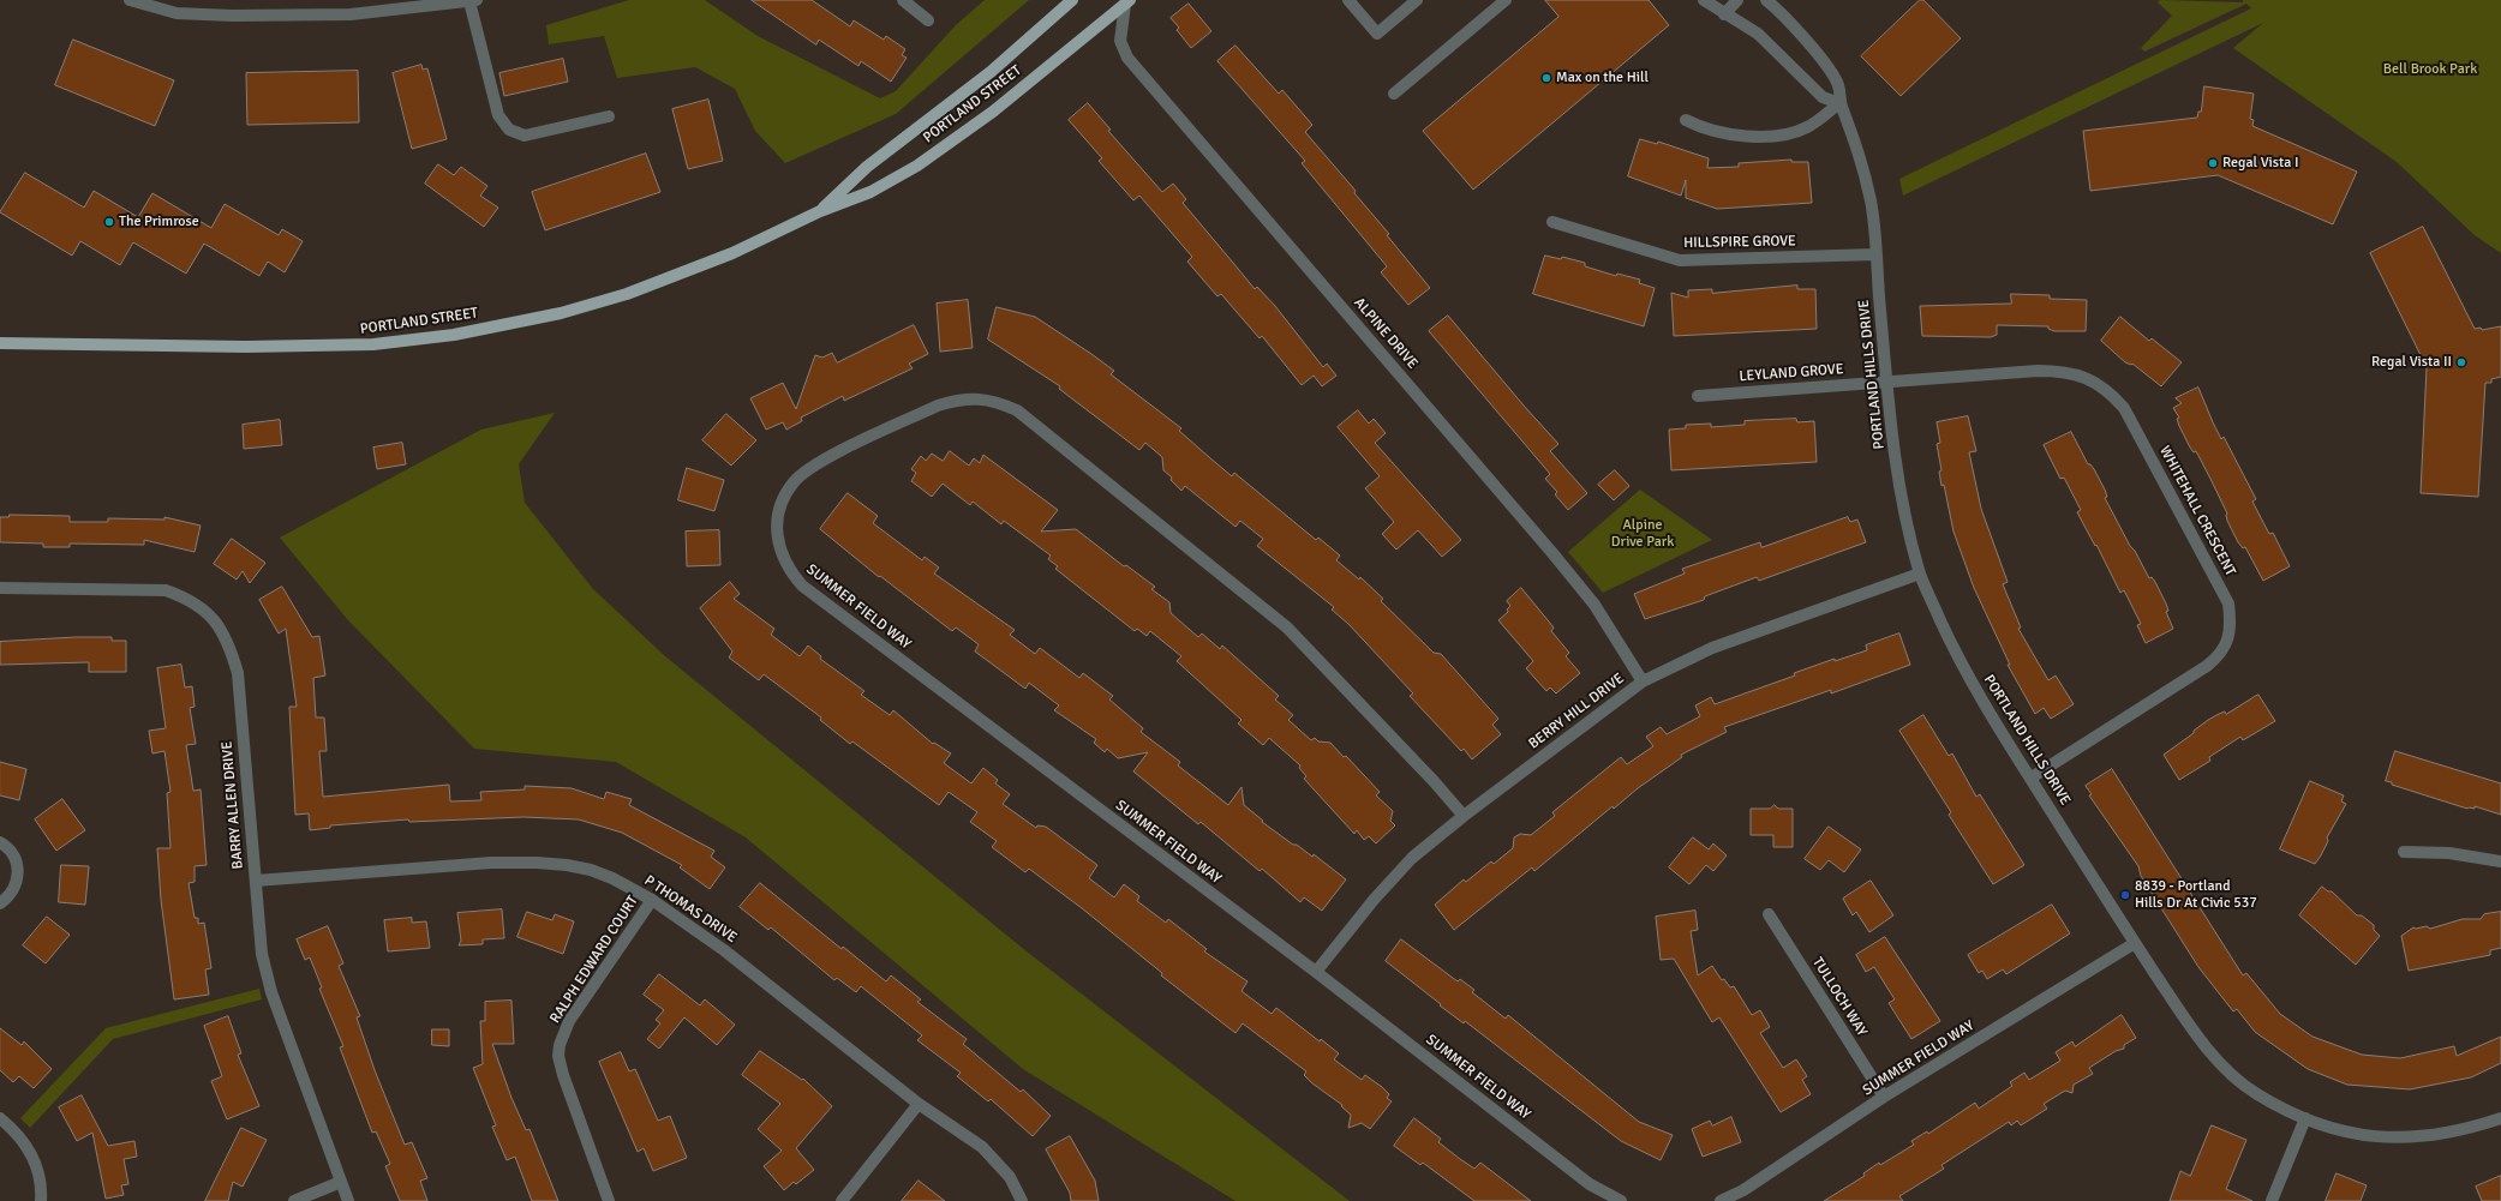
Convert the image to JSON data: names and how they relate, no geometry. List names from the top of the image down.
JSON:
{
  "streets": {
    "main road": ["PORTLAND STREET"],
    "street": [
      "HILLSPIRE GROVE",
      "ALPINE DRIVE",
      "LEYLAND GROVE",
      "PORTLAND HILLS DRIVE",
      "WHITEHALL CRESCENT",
      "SUMMER FIELD WAY",
      "BERRY HILL DRIVE",
      "BARRY ALLEN DRIVE",
      "P THOMAS DRIVE",
      "RALPH EDWARD COURT",
      "TULLOCH WAY"
    ]
  },
  "crossings": [
    ["PORTLAND STREET", "ALPINE DRIVE"],
    ["HILLSPIRE GROVE", "PORTLAND HILLS DRIVE"],
    ["ALPINE DRIVE", "BERRY HILL DRIVE"],
    ["LEYLAND GROVE", "PORTLAND HILLS DRIVE"],
    ["LEYLAND GROVE", "WHITEHALL CRESCENT"],
    ["PORTLAND HILLS DRIVE", "WHITEHALL CRESCENT"],
    ["PORTLAND HILLS DRIVE", "SUMMER FIELD WAY"],
    ["PORTLAND HILLS DRIVE", "BERRY HILL DRIVE"],
    ["SUMMER FIELD WAY", "BERRY HILL DRIVE"],
    ["SUMMER FIELD WAY", "TULLOCH WAY"],
    ["BARRY ALLEN DRIVE", "P THOMAS DRIVE"],
    ["P THOMAS DRIVE", "RALPH EDWARD COURT"]
  ],
  "parks": ["Bell Brook Park", "Alpine Drive Park"],
  "places": [
    "Max on the Hill",
    "Regal Vista I",
    "The Primrose",
    "Regal Vista II",
    "8839 - Portland Hills Dr At Civic 537"
  ]
}
